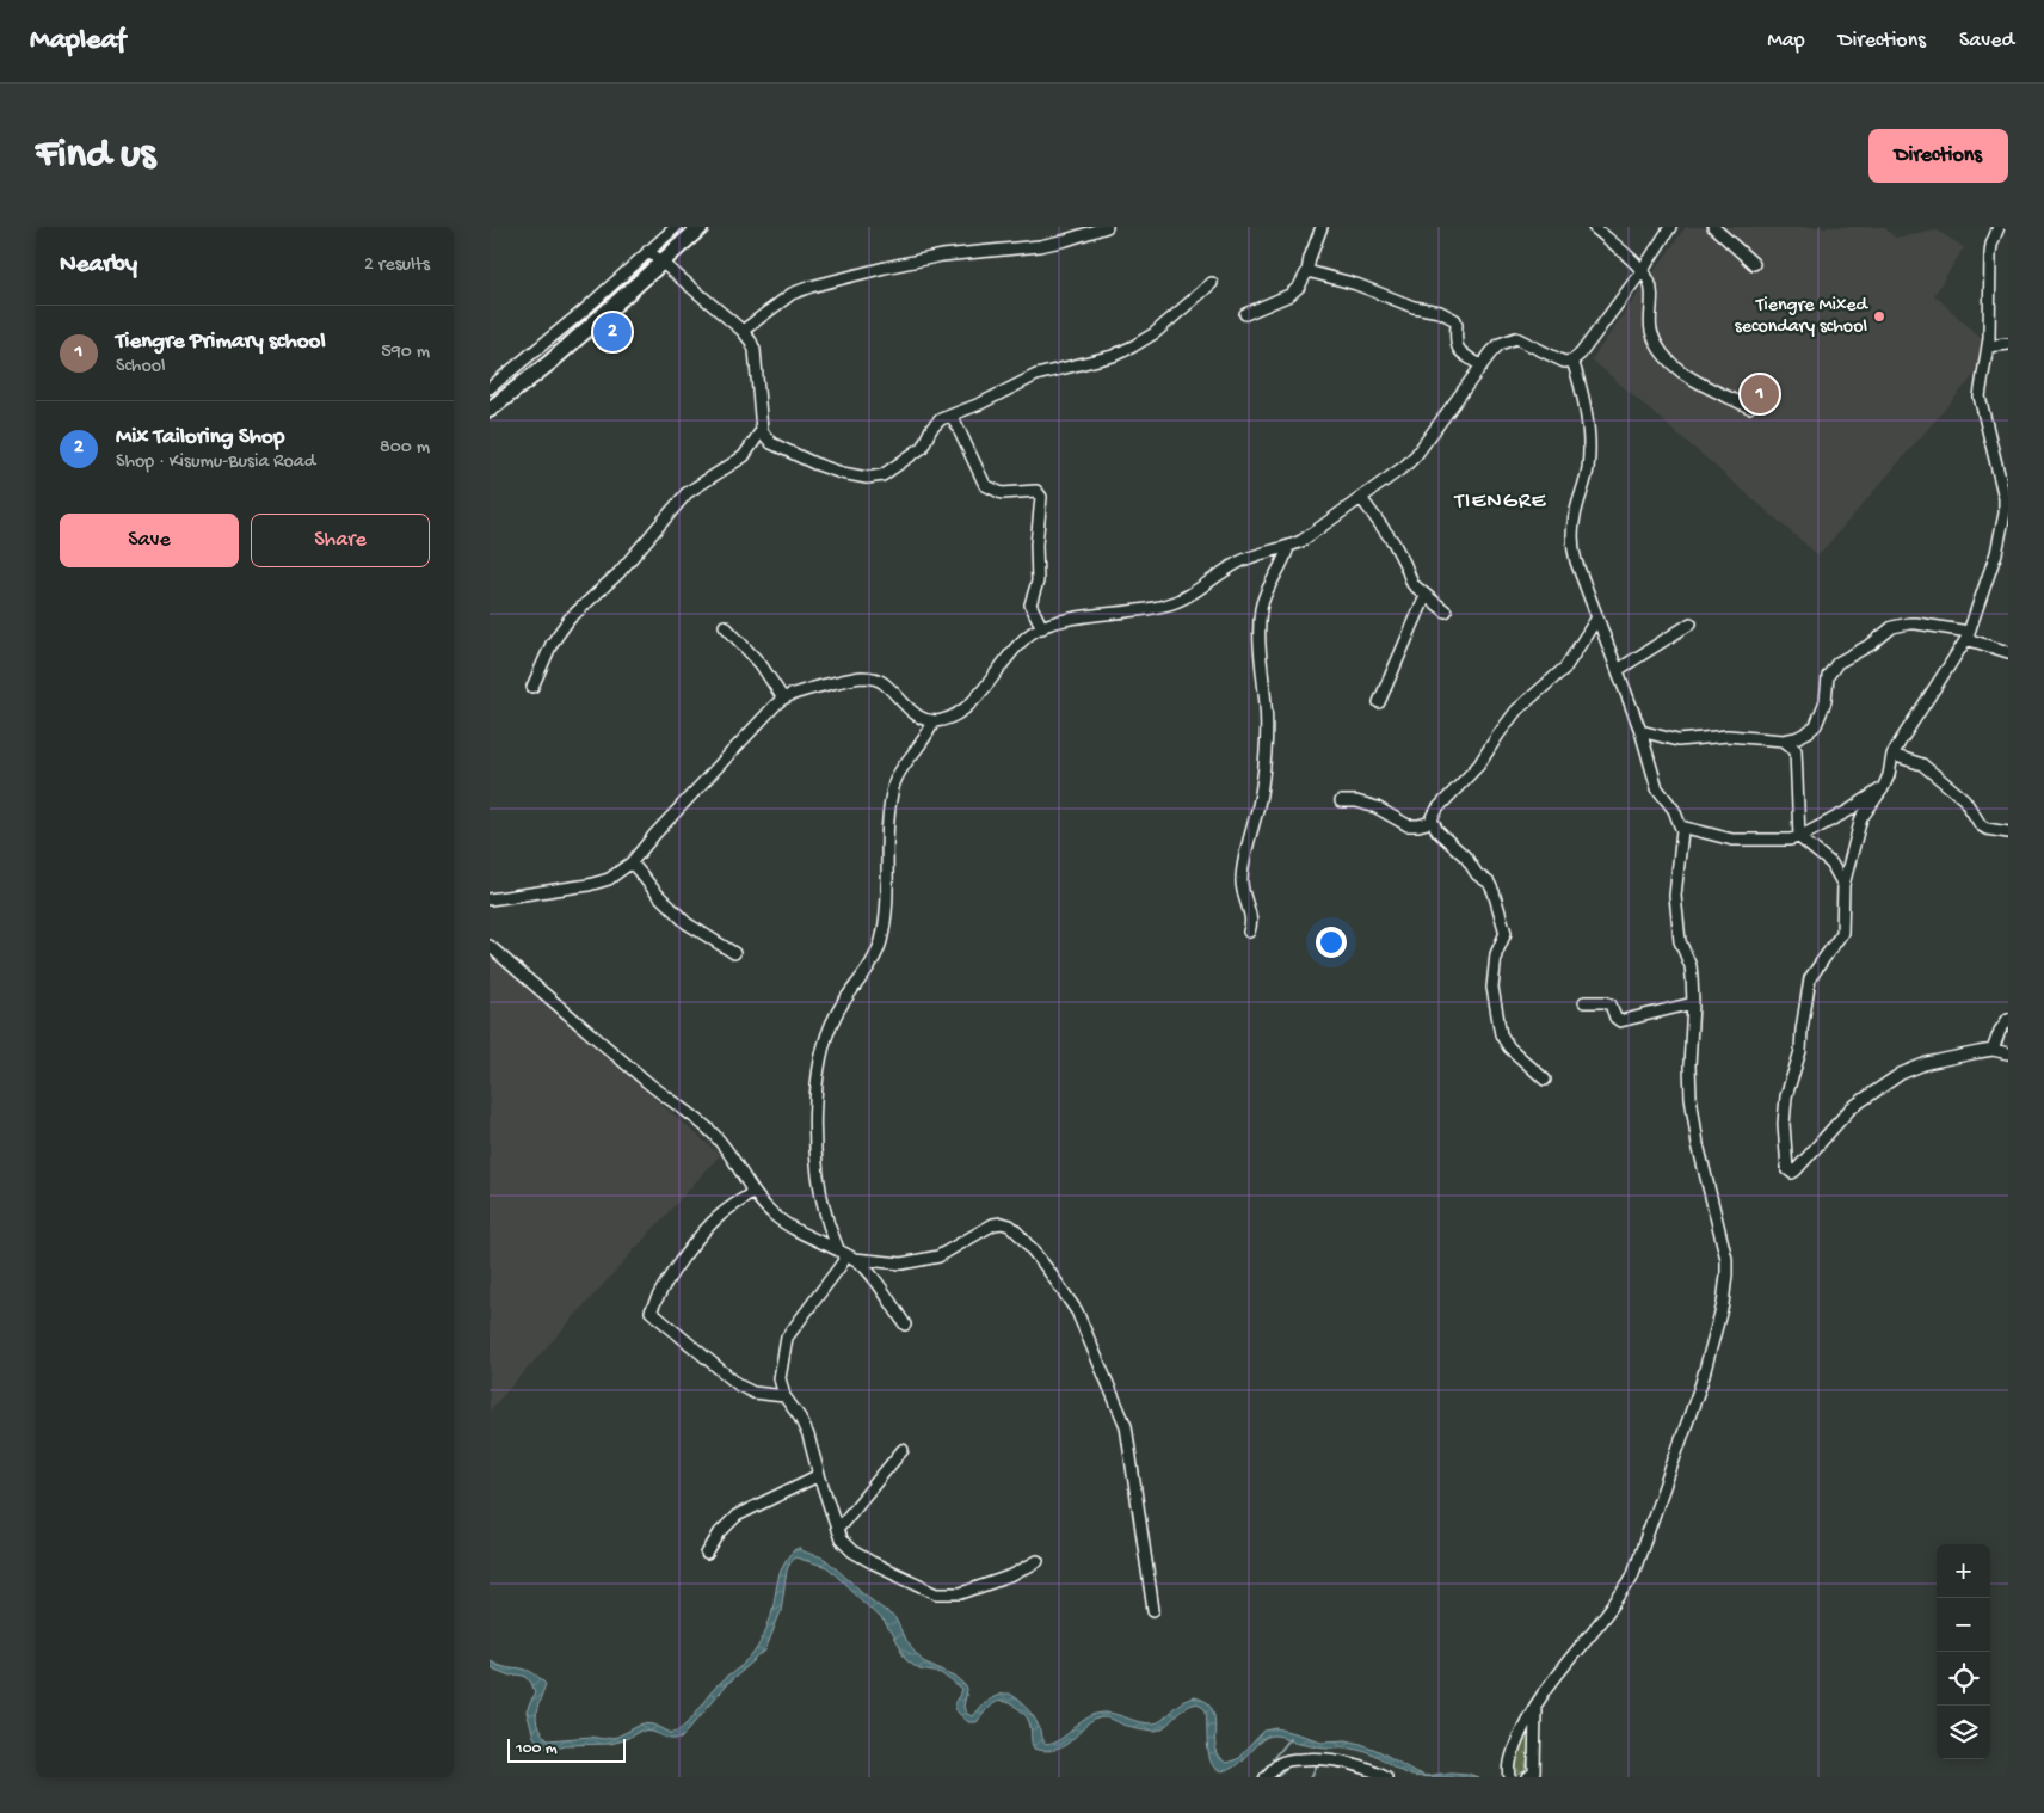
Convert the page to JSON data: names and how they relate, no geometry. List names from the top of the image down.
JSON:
{
  "districts": ["TIENGRE"],
  "places": ["Tiengre Mixed secondary school"],
  "scale_bar": "100 m",
  "page": {
    "header": "Mapleaf",
    "nav": ["Map", "Directions", "Saved"],
    "buttons": [
      "Directions",
      ["Save", "Share"]
    ],
    "title": "Find us",
    "heading": ["Nearby", "2 results"],
    "list": [
      {
        "mark": "1",
        "name": "Tiengre Primary school",
        "note": "School",
        "value": "590 m"
      },
      {
        "mark": "2",
        "name": "Mix Tailoring Shop",
        "note": "Shop · Kisumu-Busia Road",
        "value": "800 m"
      }
    ],
    "pins": ["2", "1"],
    "map_buttons": ["+", "−"],
    "scale": "100 m"
  }
}
